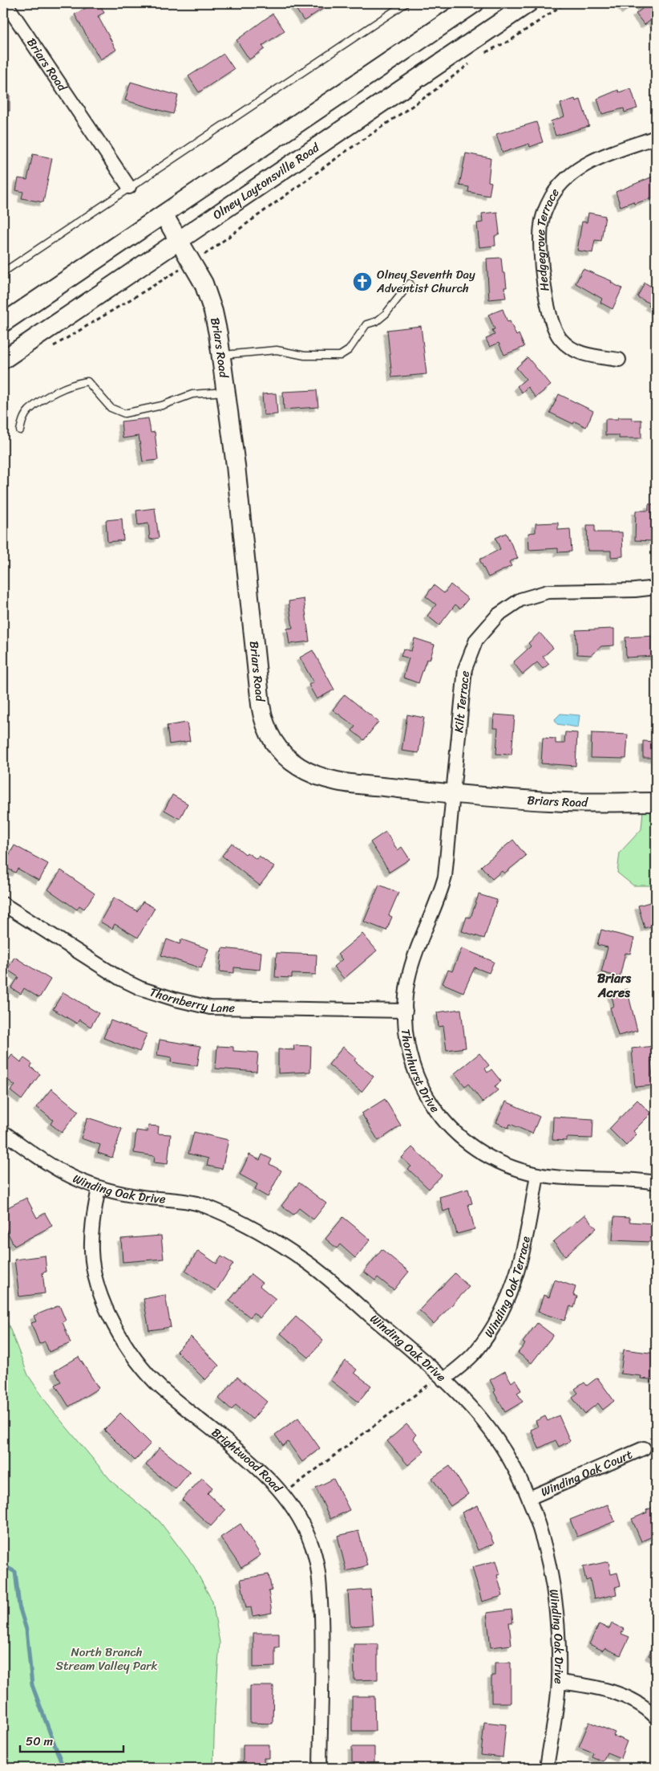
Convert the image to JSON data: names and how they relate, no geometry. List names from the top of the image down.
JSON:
{
  "streets": {
    "main road": ["Briars Road", "Olney Laytonsville Road"],
    "street": [
      "Hedgegrove Terrace",
      "Kilt Terrace",
      "Thornberry Lane",
      "Thornhurst Drive",
      "Winding Oak Drive",
      "Winding Oak Terrace",
      "Brightwood Road",
      "Winding Oak Court"
    ]
  },
  "crossings": [
    ["Briars Road", "Olney Laytonsville Road"],
    ["Briars Road", "Kilt Terrace"],
    ["Briars Road", "Thornhurst Drive"],
    ["Kilt Terrace", "Thornhurst Drive"],
    ["Thornberry Lane", "Thornhurst Drive"],
    ["Thornhurst Drive", "Winding Oak Terrace"],
    ["Winding Oak Drive", "Winding Oak Terrace"],
    ["Winding Oak Drive", "Brightwood Road"],
    ["Winding Oak Drive", "Winding Oak Court"]
  ],
  "districts": ["Briars Acres"],
  "parks": ["North Branch Stream Valley Park"],
  "places": {
    "church": ["Olney Seventh Day Adventist Church"]
  },
  "scale_bar": "50 m"
}
